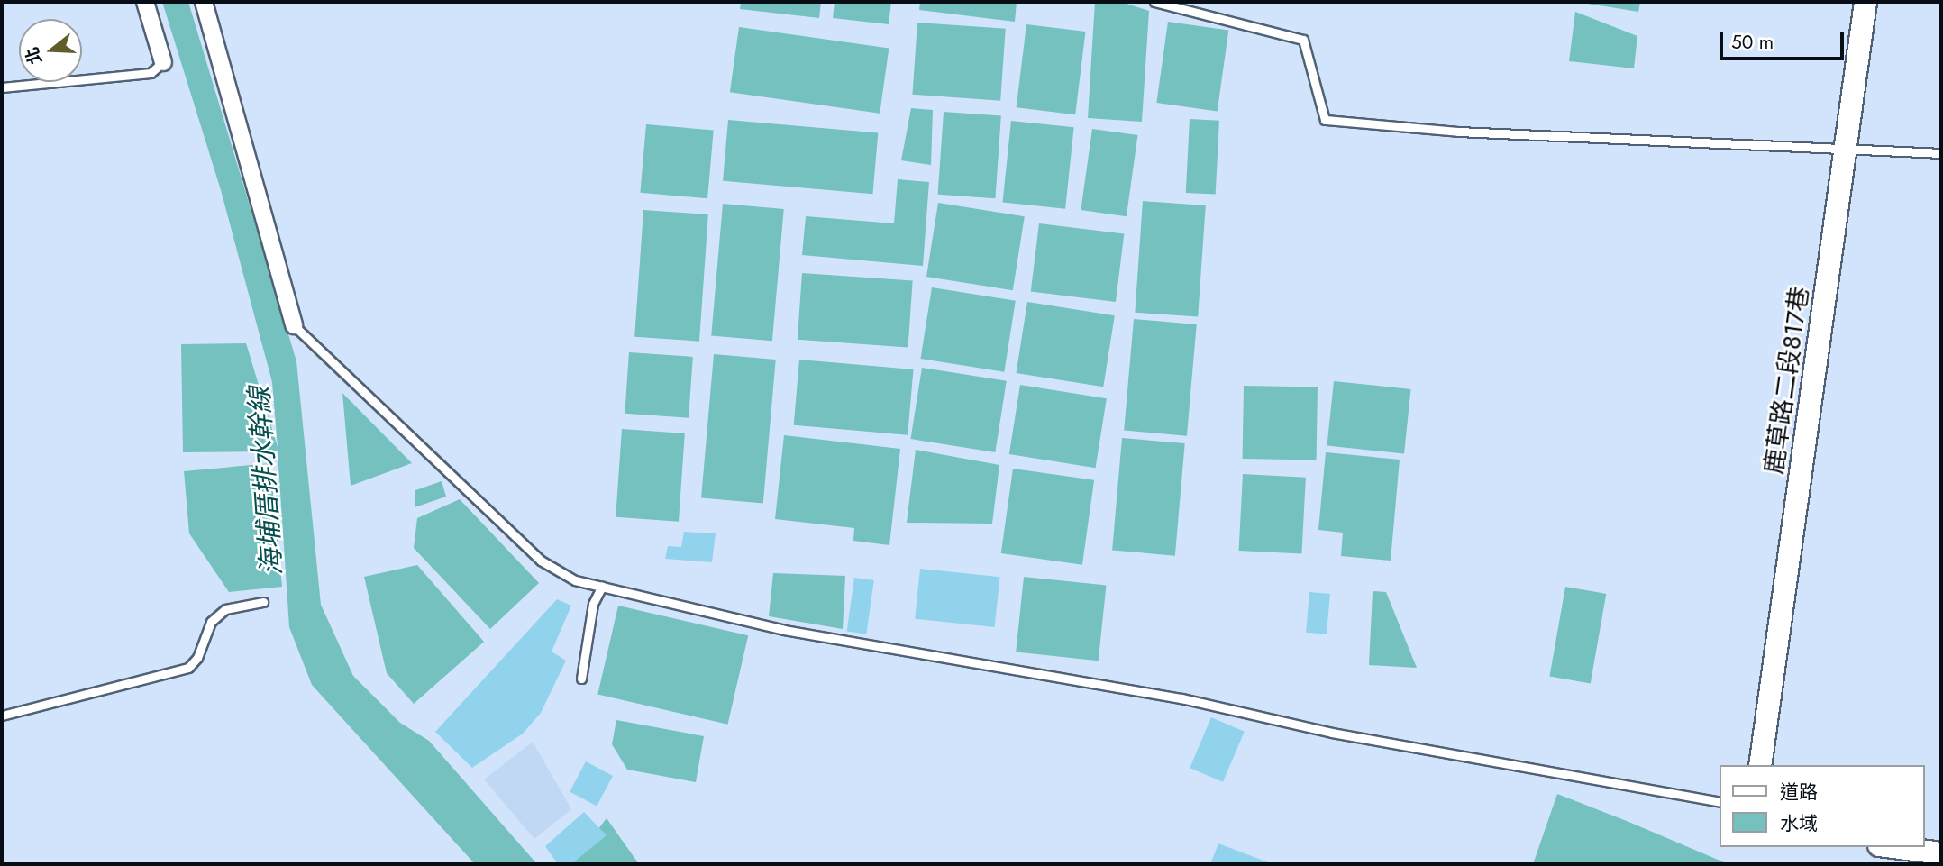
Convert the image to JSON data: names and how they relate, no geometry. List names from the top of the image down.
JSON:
{
  "streets": {
    "street": ["鹿草路二段817巷"]
  },
  "water": ["海埔厝排水幹線"],
  "legend": ["道路", "水域"],
  "scale_bar": "50 m",
  "north": "left"
}
